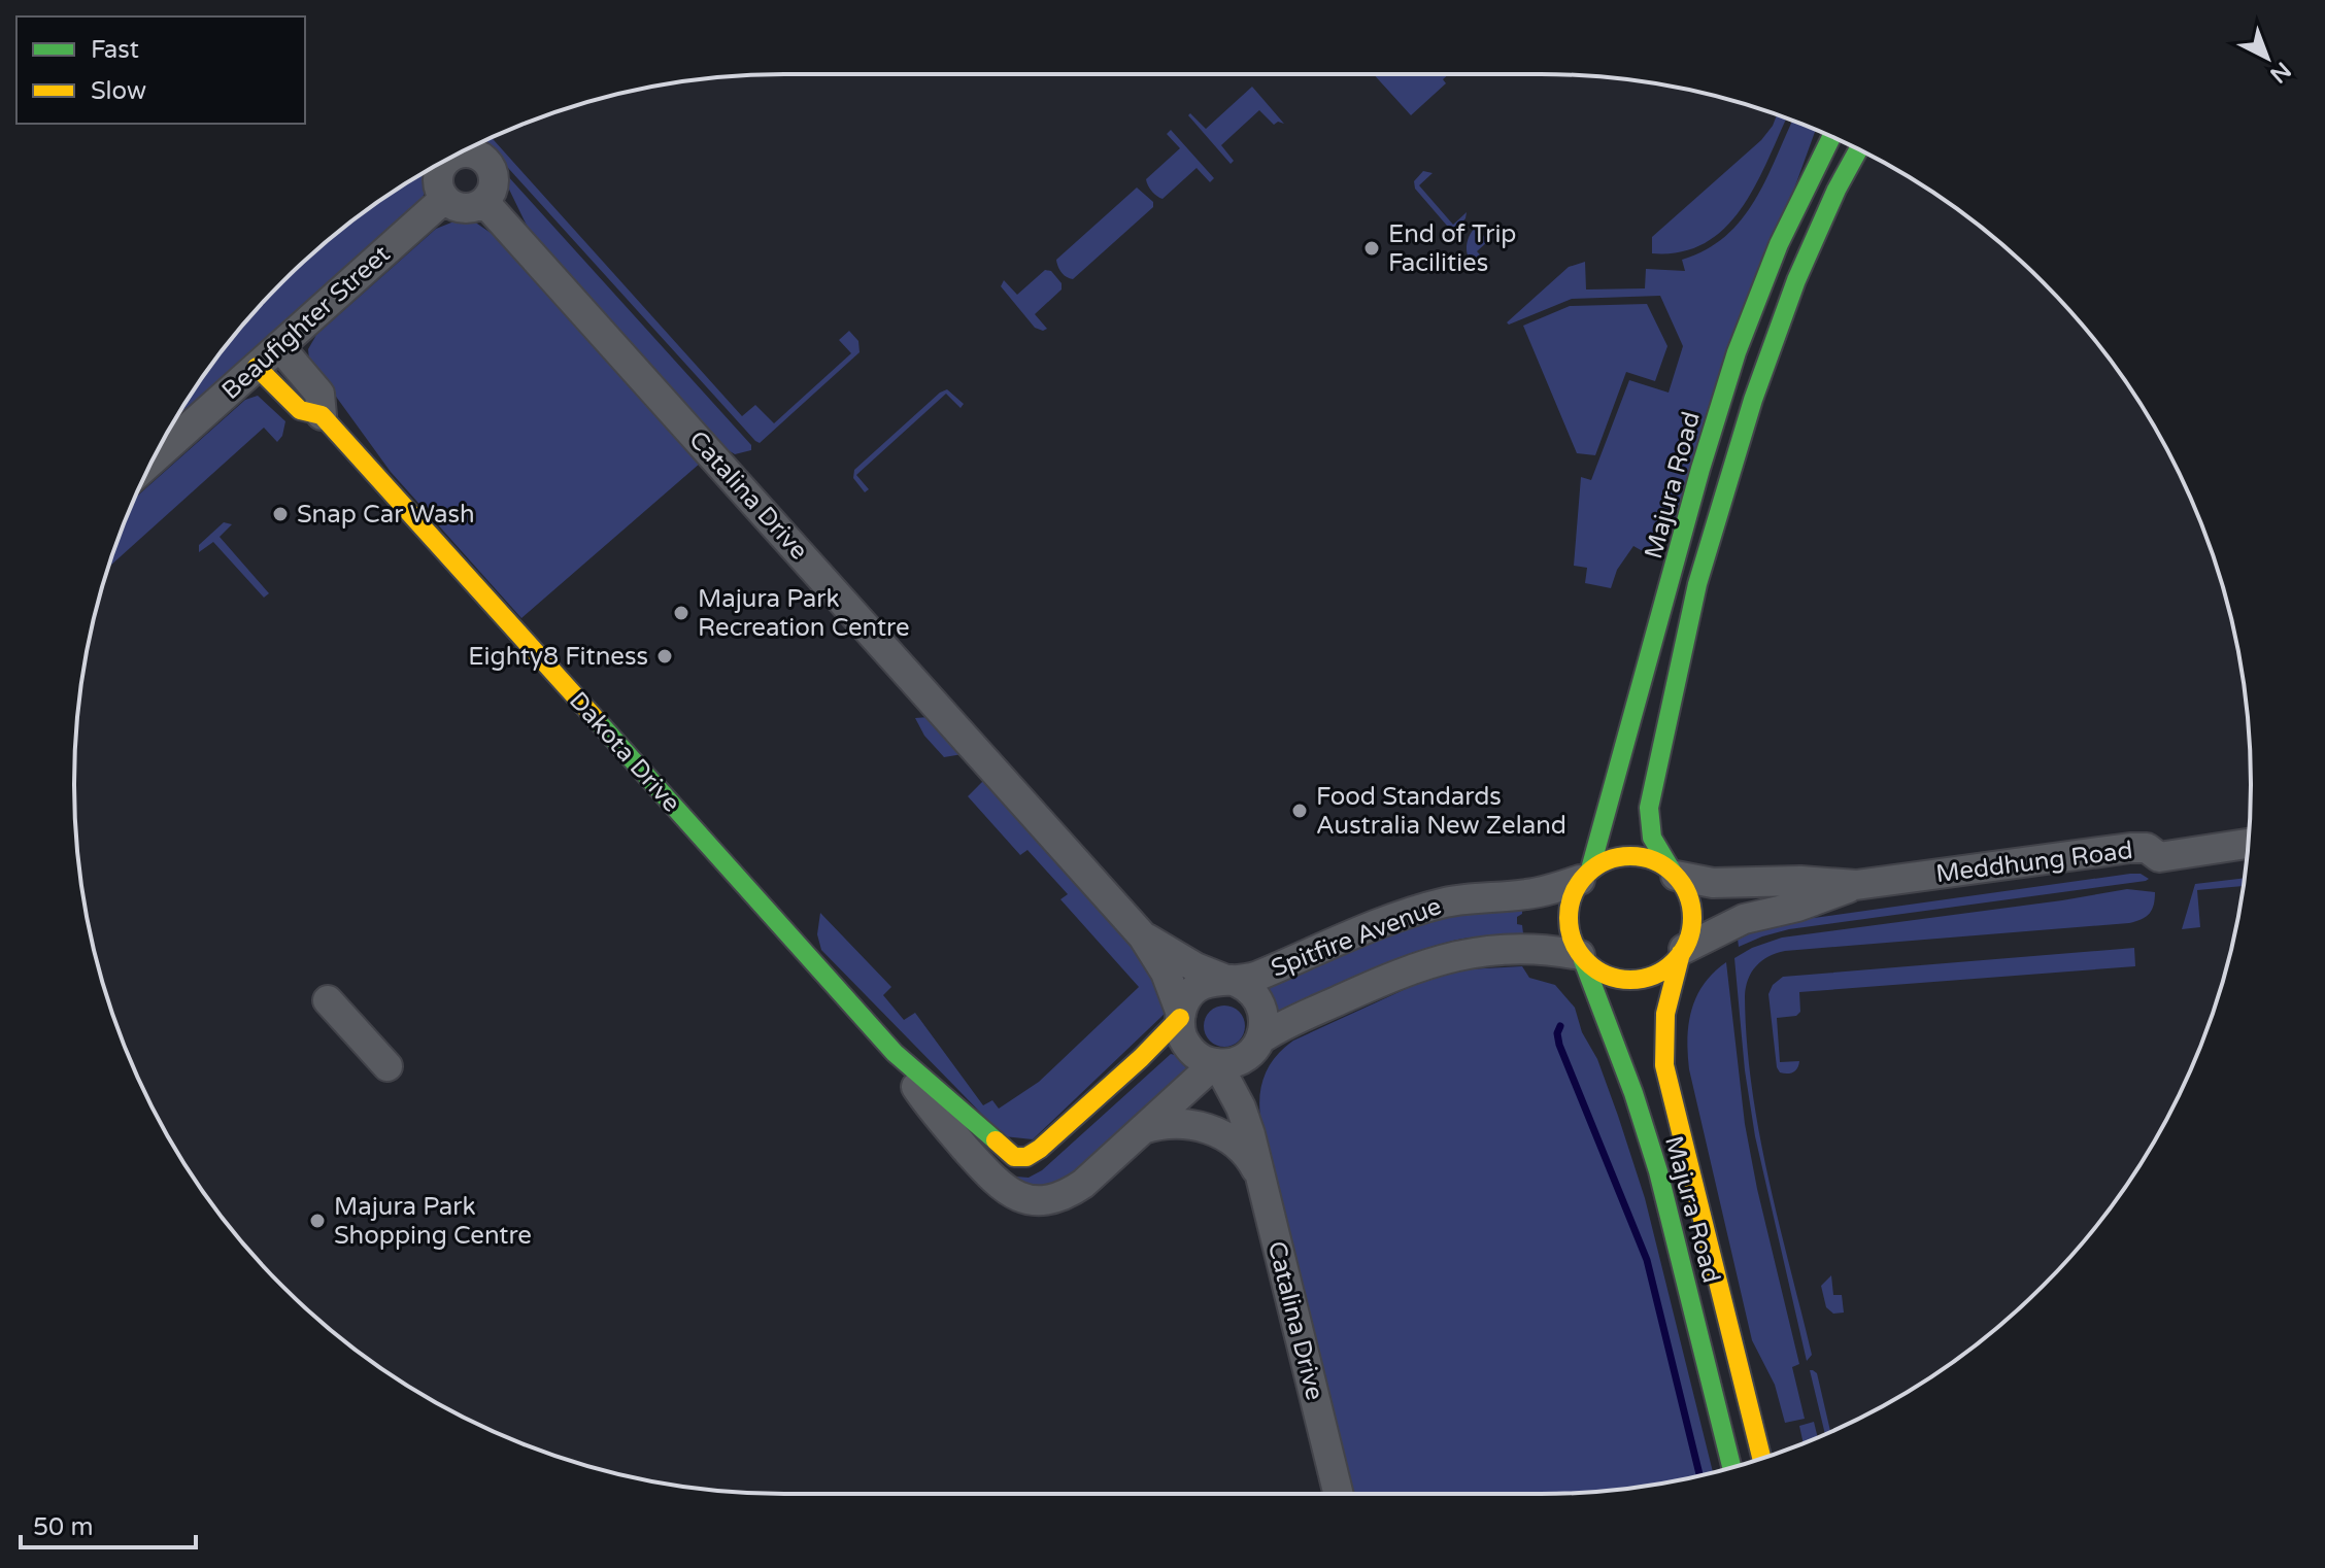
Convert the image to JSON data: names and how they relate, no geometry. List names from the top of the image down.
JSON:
{
  "streets": {
    "main road": ["Majura Road", "Dakota Drive"],
    "street": [
      "Beaufighter Street",
      "Catalina Drive",
      "Meddhung Road",
      "Spitfire Avenue"
    ]
  },
  "crossings": [
    ["Beaufighter Street", "Dakota Drive"],
    ["Majura Road", "Meddhung Road"],
    ["Majura Road", "Spitfire Avenue"],
    ["Catalina Drive", "Spitfire Avenue"],
    ["Meddhung Road", "Spitfire Avenue"]
  ],
  "places": [
    "End of Trip Facilities",
    "Snap Car Wash",
    "Majura Park Recreation Centre",
    "Eighty8 Fitness",
    "Food Standards Australia New Zeland",
    "Majura Park Shopping Centre"
  ],
  "legend": ["Fast", "Slow"],
  "scale_bar": "50 m",
  "north": "bottom right"
}
